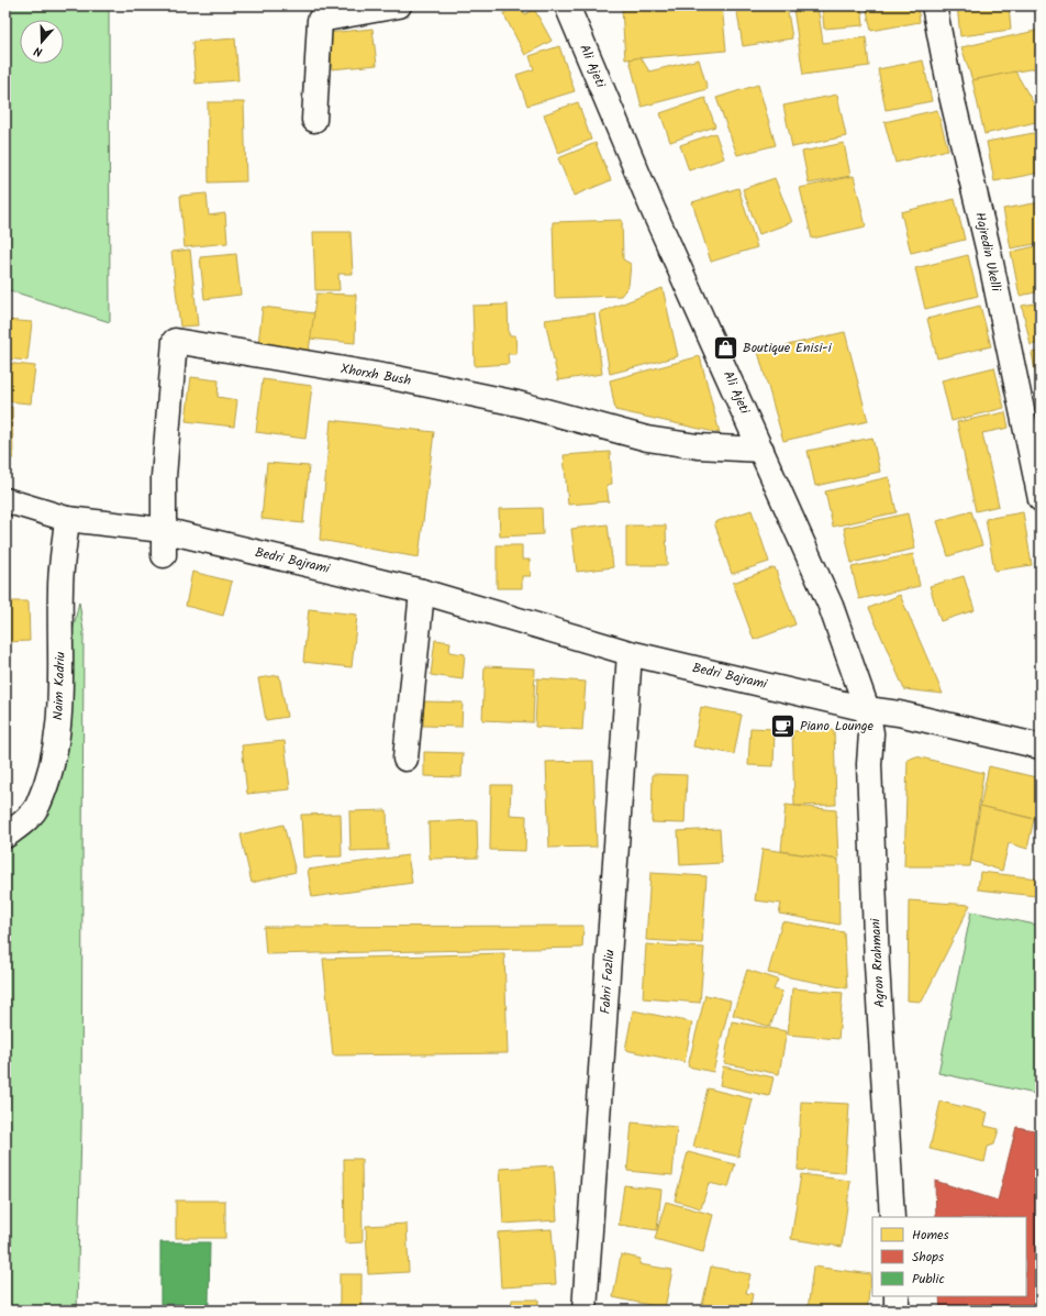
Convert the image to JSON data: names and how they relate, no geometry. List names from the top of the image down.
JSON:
{
  "streets": {
    "street": [
      "Ali Ajeti",
      "Hajredin Ukelli",
      "Xhorxh Bush",
      "Bedri Bajrami",
      "Naim Kadriu",
      "Agron Rrahmani",
      "Fahri Fazliu"
    ]
  },
  "crossings": [
    ["Ali Ajeti", "Xhorxh Bush"],
    ["Ali Ajeti", "Bedri Bajrami"],
    ["Ali Ajeti", "Agron Rrahmani"],
    ["Xhorxh Bush", "Bedri Bajrami"],
    ["Bedri Bajrami", "Naim Kadriu"],
    ["Bedri Bajrami", "Agron Rrahmani"],
    ["Bedri Bajrami", "Fahri Fazliu"]
  ],
  "places": {
    "shop": ["Boutique Enisi-i"],
    "cafe": ["Piano Lounge"]
  },
  "legend": ["Homes", "Shops", "Public"],
  "north": "bottom"
}
